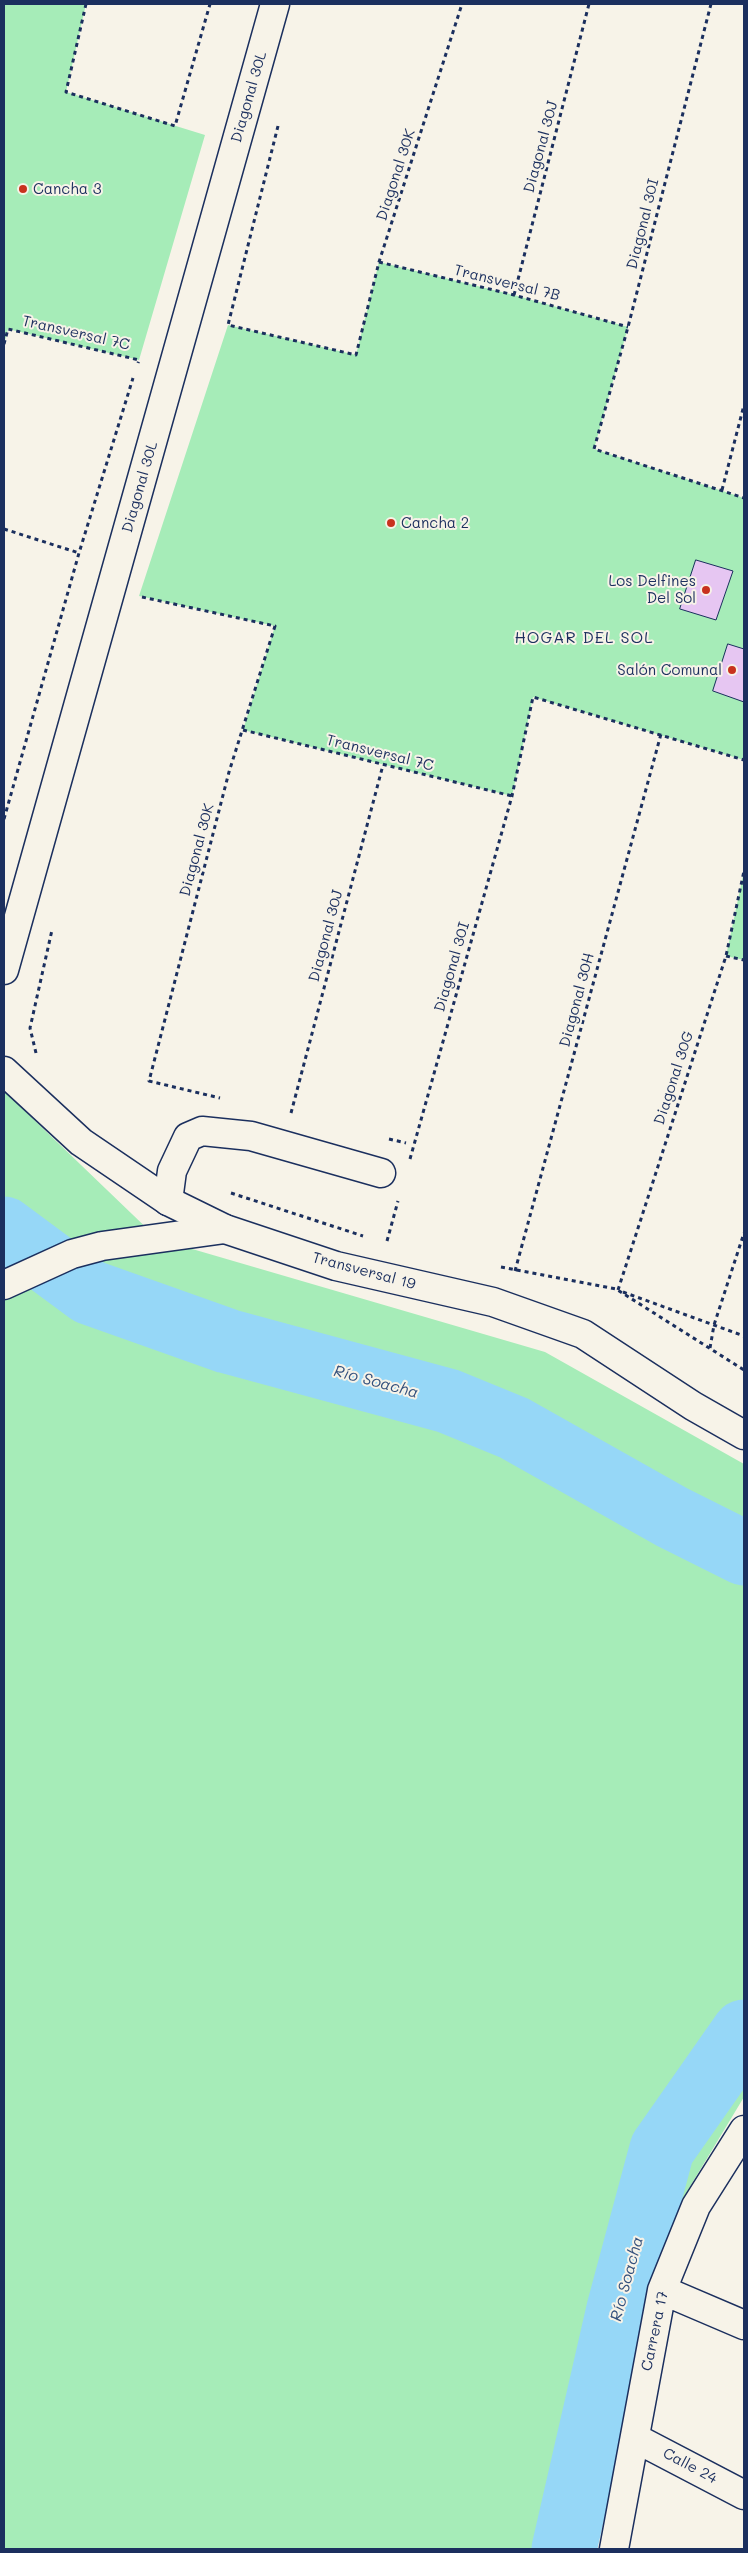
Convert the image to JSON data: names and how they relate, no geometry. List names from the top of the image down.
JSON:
{
  "streets": {
    "main road": [
      "Diagonal 30L",
      "Transversal 19",
      "Carrera 17",
      "Calle 24"
    ],
    "path": [
      "Diagonal 30J",
      "Diagonal 30K",
      "Diagonal 30I",
      "Transversal 7B",
      "Transversal 7C",
      "Diagonal 30H",
      "Diagonal 30G"
    ]
  },
  "crossings": [
    ["Diagonal 30J", "Transversal 7B"],
    ["Diagonal 30J", "Transversal 7C"],
    ["Diagonal 30K", "Transversal 7B"],
    ["Diagonal 30K", "Transversal 7C"],
    ["Diagonal 30I", "Transversal 7B"],
    ["Diagonal 30I", "Transversal 7C"],
    ["Diagonal 30I", "Diagonal 30H"],
    ["Carrera 17", "Calle 24"]
  ],
  "districts": ["HOGAR DEL SOL"],
  "water": ["Río Soacha"],
  "places": [
    "Cancha 3",
    "Cancha 2",
    "Los Delfines Del Sol",
    "Salón Comunal"
  ]
}
